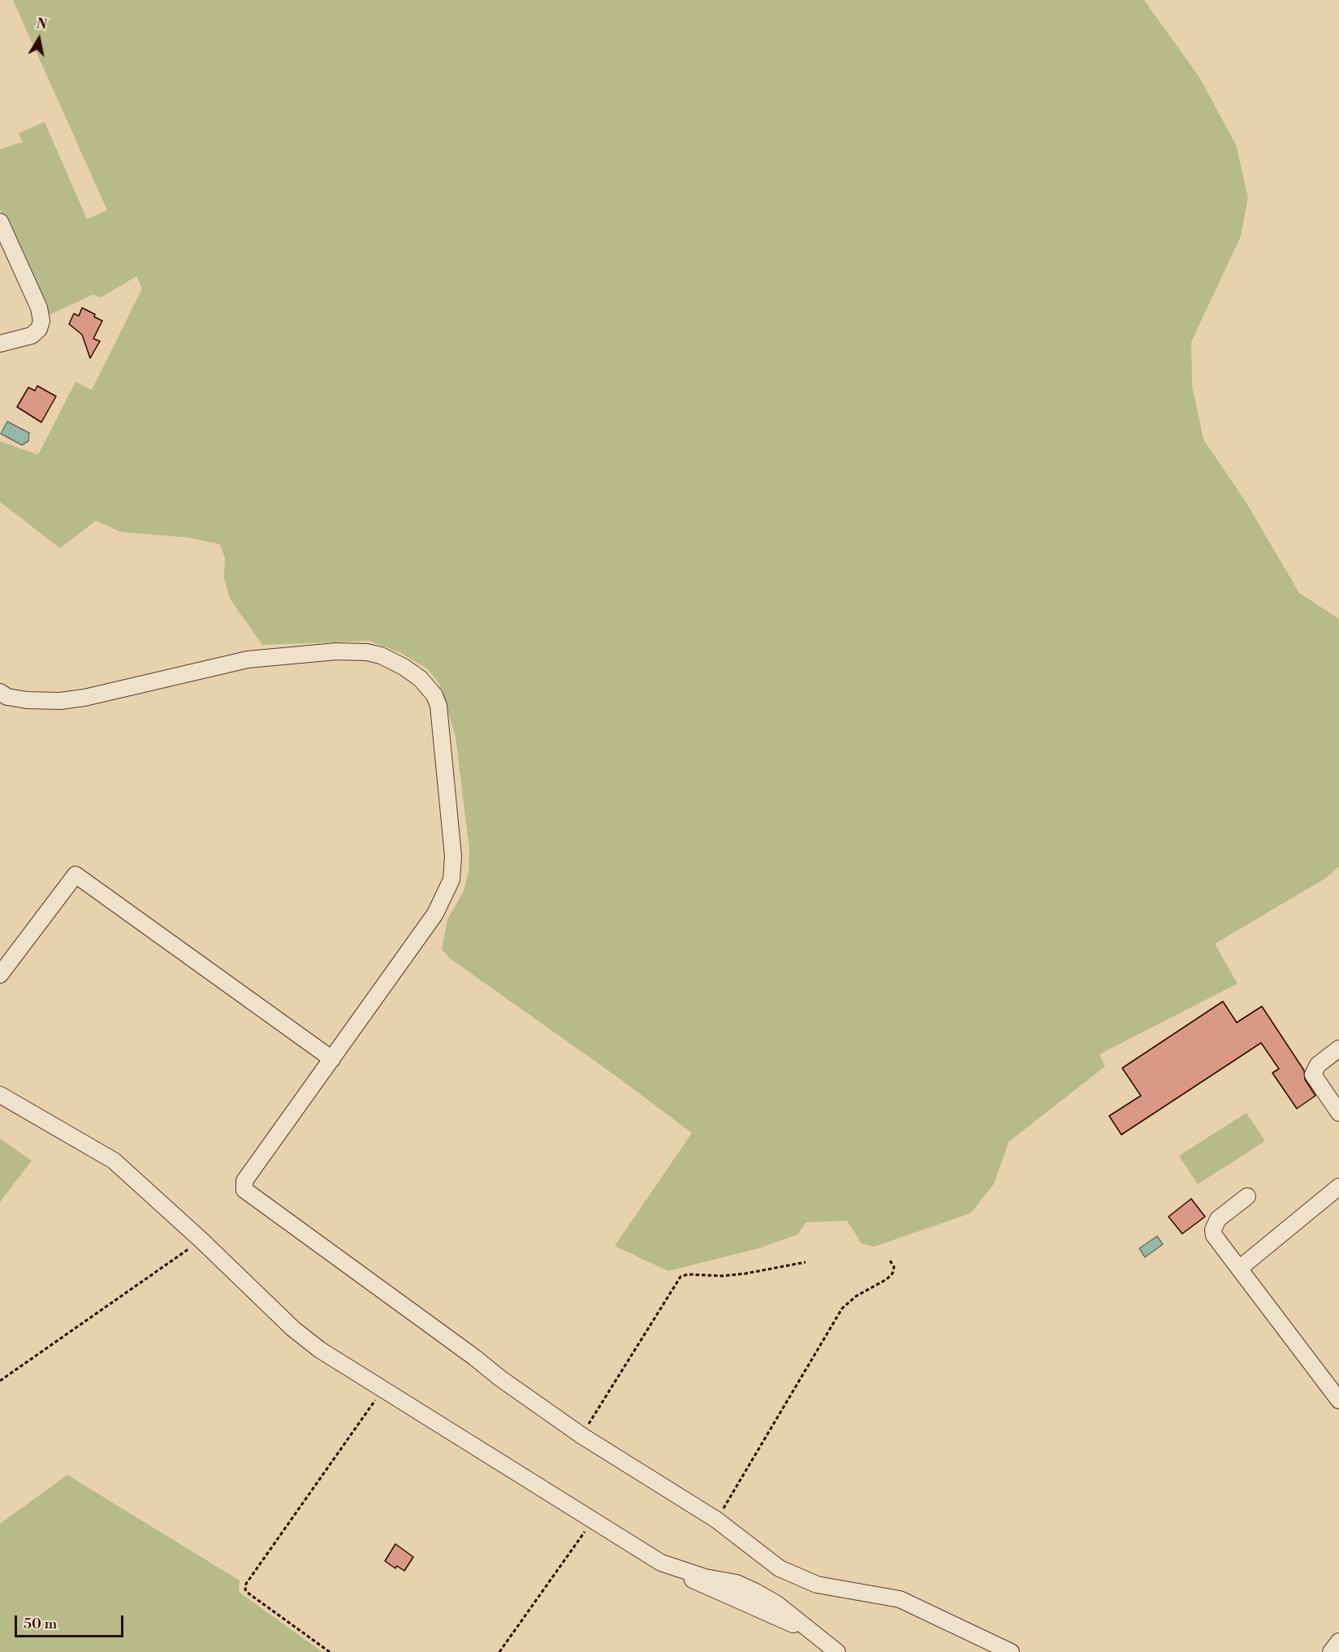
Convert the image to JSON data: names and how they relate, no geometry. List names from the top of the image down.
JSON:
{
  "scale_bar": "50 m",
  "north": "top"
}
